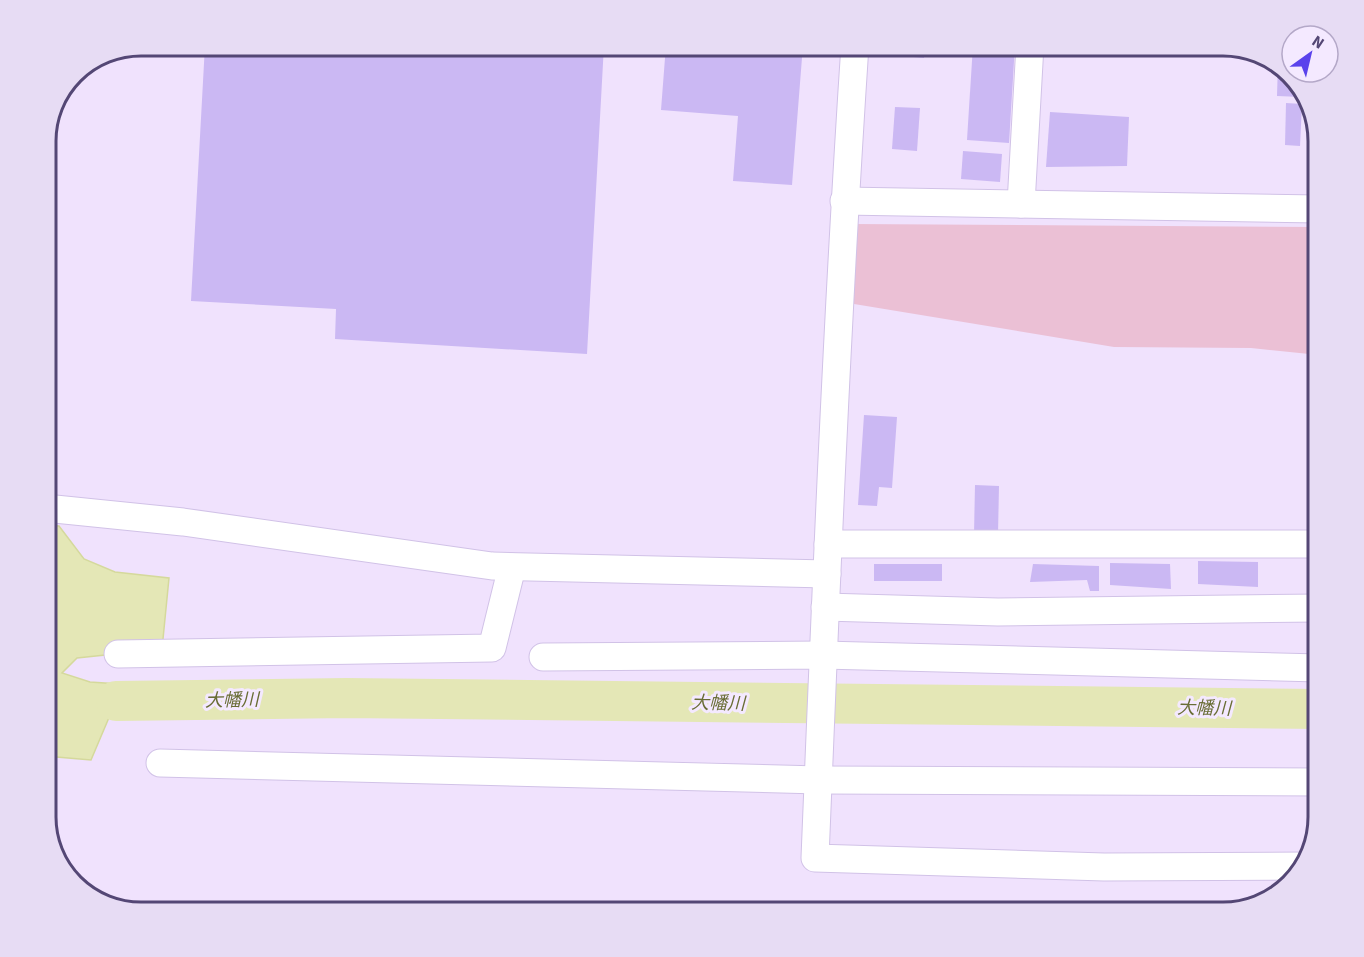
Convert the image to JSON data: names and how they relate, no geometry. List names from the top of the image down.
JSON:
{
  "water": ["大幡川"],
  "north": "top right"
}
